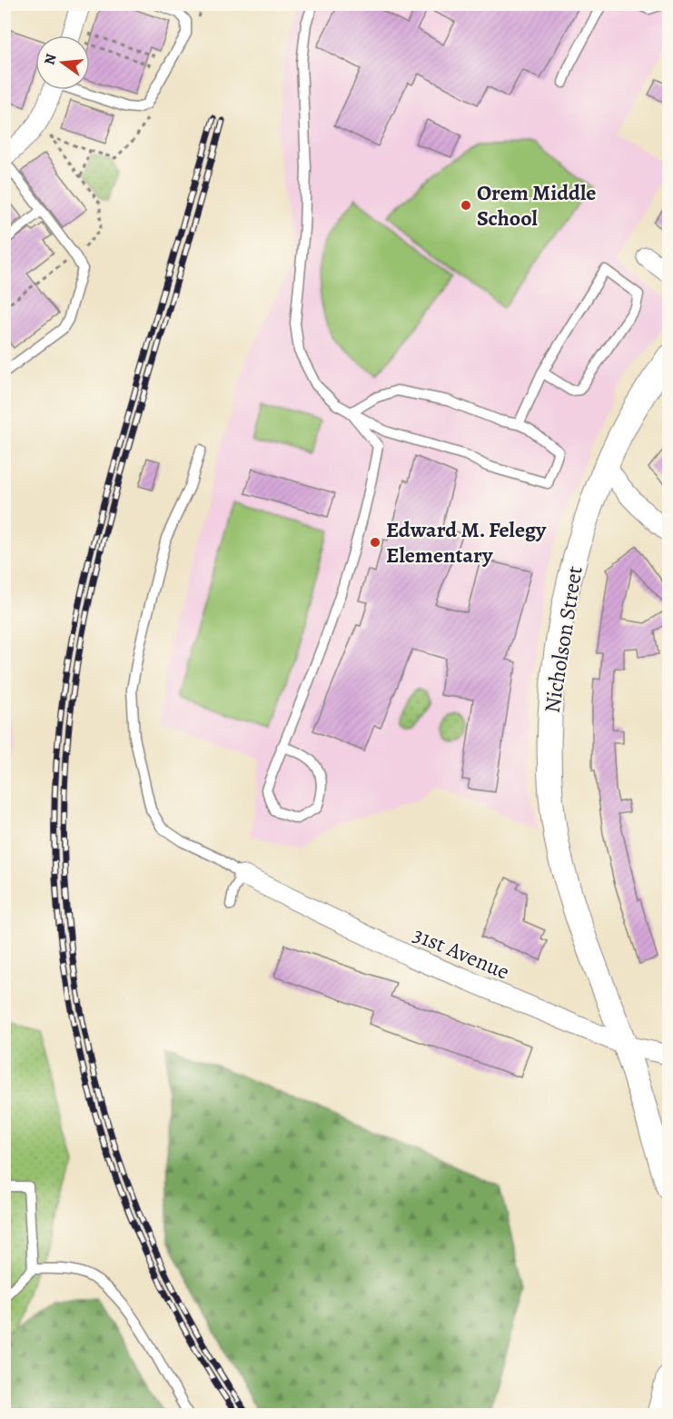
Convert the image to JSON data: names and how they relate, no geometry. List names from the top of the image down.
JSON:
{
  "streets": {
    "street": ["Nicholson Street", "31st Avenue"]
  },
  "crossings": [
    ["Nicholson Street", "31st Avenue"]
  ],
  "places": ["Orem Middle School", "Edward M. Felegy Elementary"],
  "north": "left"
}
